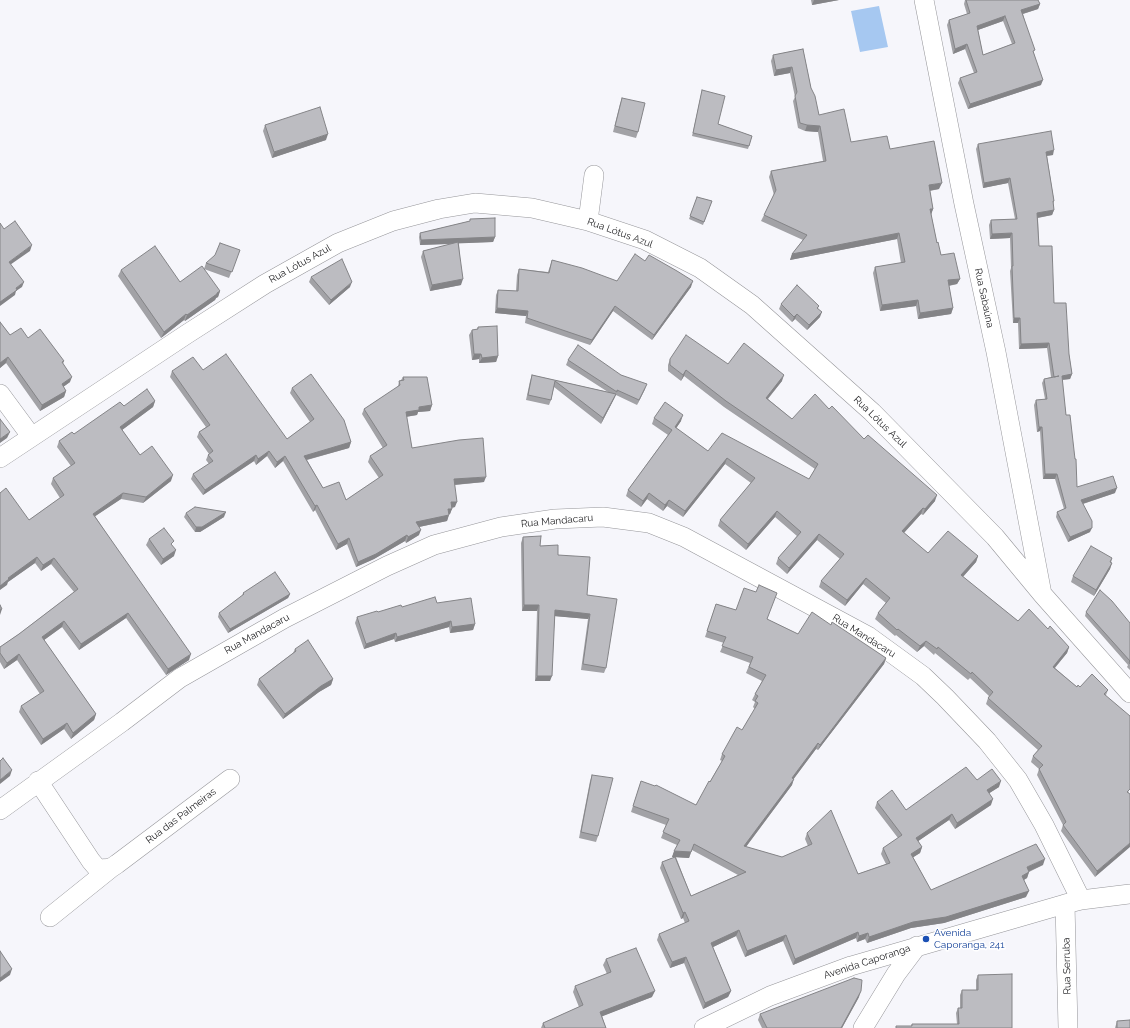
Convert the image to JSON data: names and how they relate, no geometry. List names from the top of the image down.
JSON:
{
  "streets": {
    "street": [
      "Rua Lótus Azul",
      "Rua Sabaúna",
      "Rua Mandacaru",
      "Rua das Palmeiras",
      "Avenida Caporanga",
      "Rua Serruba"
    ]
  },
  "crossings": [
    ["Rua Lótus Azul", "Rua Sabaúna"],
    ["Rua Mandacaru", "Avenida Caporanga"],
    ["Rua Mandacaru", "Rua Serruba"],
    ["Avenida Caporanga", "Rua Serruba"]
  ],
  "places": ["Avenida Caporanga, 241"]
}
